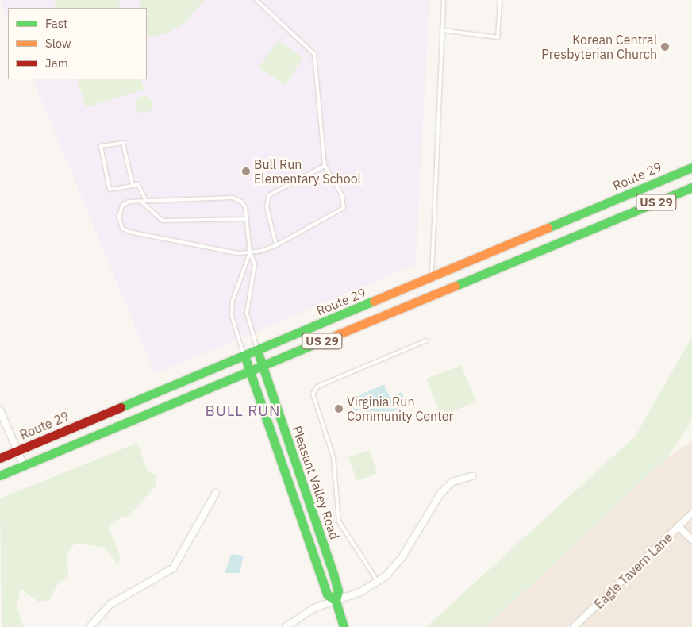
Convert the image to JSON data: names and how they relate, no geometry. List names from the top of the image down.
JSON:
{
  "streets": {
    "main road": ["Route 29", "US 29", "Pleasant Valley Road"],
    "street": ["Eagle Tavern Lane"]
  },
  "crossings": [
    ["Route 29", "Pleasant Valley Road"],
    ["US 29", "Pleasant Valley Road"]
  ],
  "districts": ["BULL RUN"],
  "places": ["Korean Central Presbyterian Church", "Bull Run Elementary School", "Virginia Run Community Center"],
  "legend": ["Fast", "Slow", "Jam"]
}
